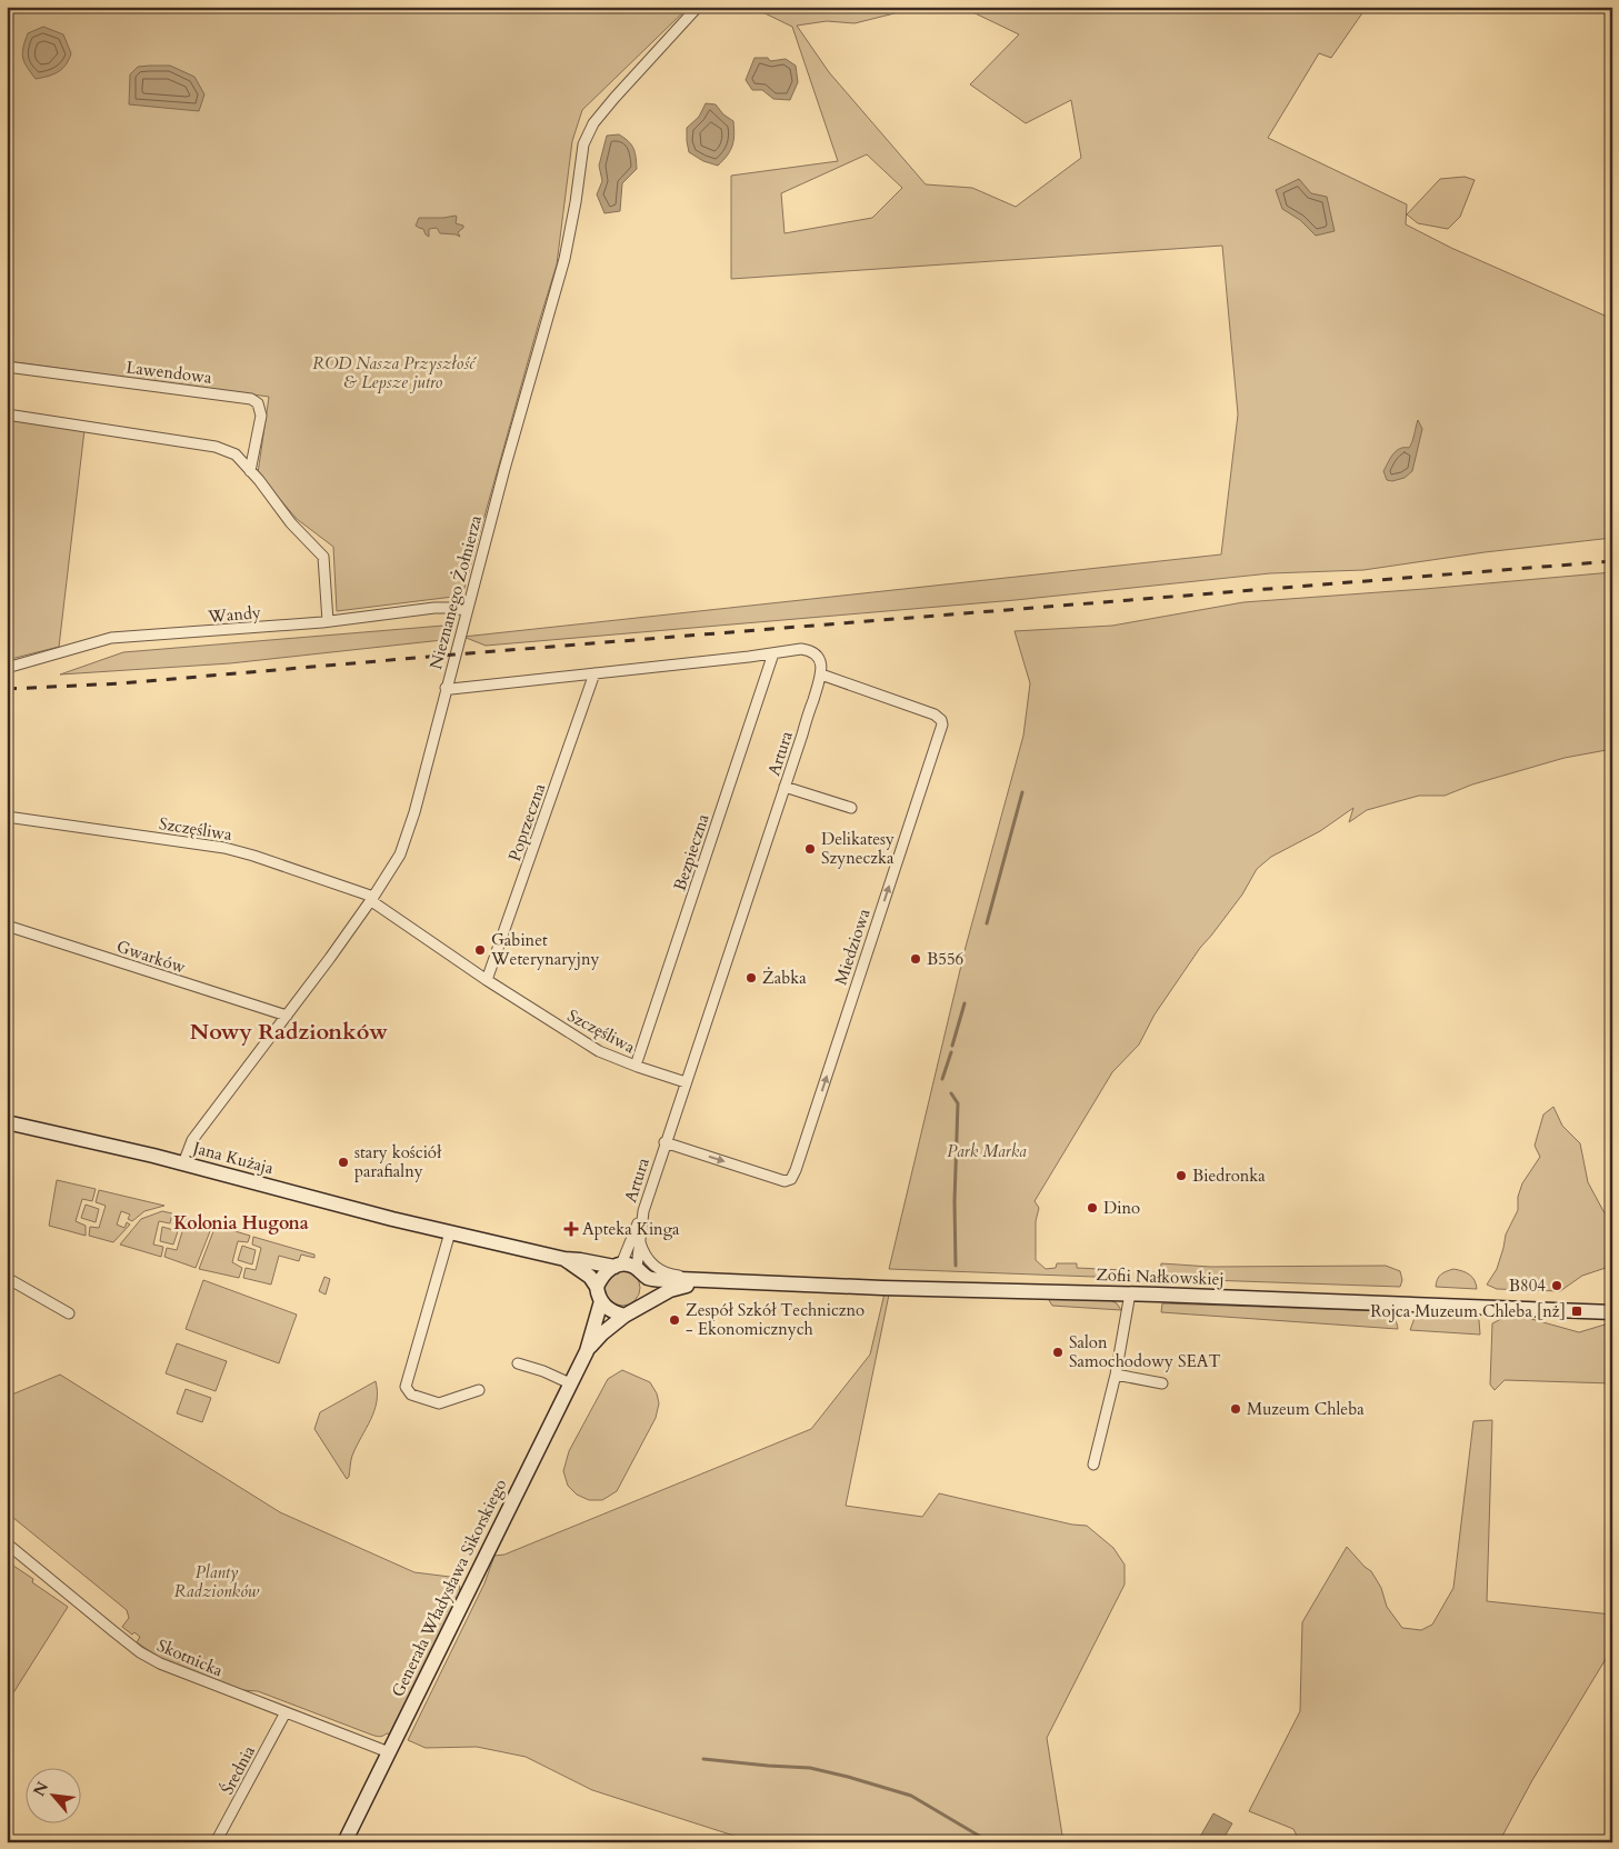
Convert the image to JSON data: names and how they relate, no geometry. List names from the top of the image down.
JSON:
{
  "streets": {
    "street": [
      "Lawendowa",
      "Nieznanego Żołnierza",
      "Wandy",
      "Artura",
      "Poprzeczna",
      "Szczęśliwa",
      "Bezpieczna",
      "Miedziowa",
      "Gwarków",
      "Jana Kużaja",
      "Zofii Nałkowskiej",
      "Generała Władysława Sikorskiego",
      "Skotnicka",
      "Średnia"
    ]
  },
  "crossings": [
    ["Nieznanego Żołnierza", "Wandy"],
    ["Nieznanego Żołnierza", "Szczęśliwa"],
    ["Nieznanego Żołnierza", "Gwarków"],
    ["Nieznanego Żołnierza", "Jana Kużaja"],
    ["Artura", "Szczęśliwa"],
    ["Artura", "Miedziowa"],
    ["Artura", "Jana Kużaja"],
    ["Poprzeczna", "Szczęśliwa"],
    ["Generała Władysława Sikorskiego", "Skotnicka"],
    ["Skotnicka", "Średnia"]
  ],
  "districts": ["Nowy Radzionków", "Kolonia Hugona"],
  "parks": ["ROD Nasza Przyszłość & Lepsze jutro", "Park Marka", "Planty Radzionków"],
  "places": {
    "other": [
      "Delikatesy Szyneczka",
      "Gabinet Weterynaryjny",
      "B556",
      "Żabka",
      "stary kościół parafialny",
      "Biedronka",
      "Dino",
      "B804",
      "Zespół Szkół Techniczno - Ekonomicznych",
      "Salon Samochodowy SEAT",
      "Muzeum Chleba"
    ],
    "health": ["Apteka Kinga"],
    "transit": ["Rojca Muzeum Chleba [nż]"]
  },
  "north": "top left"
}
